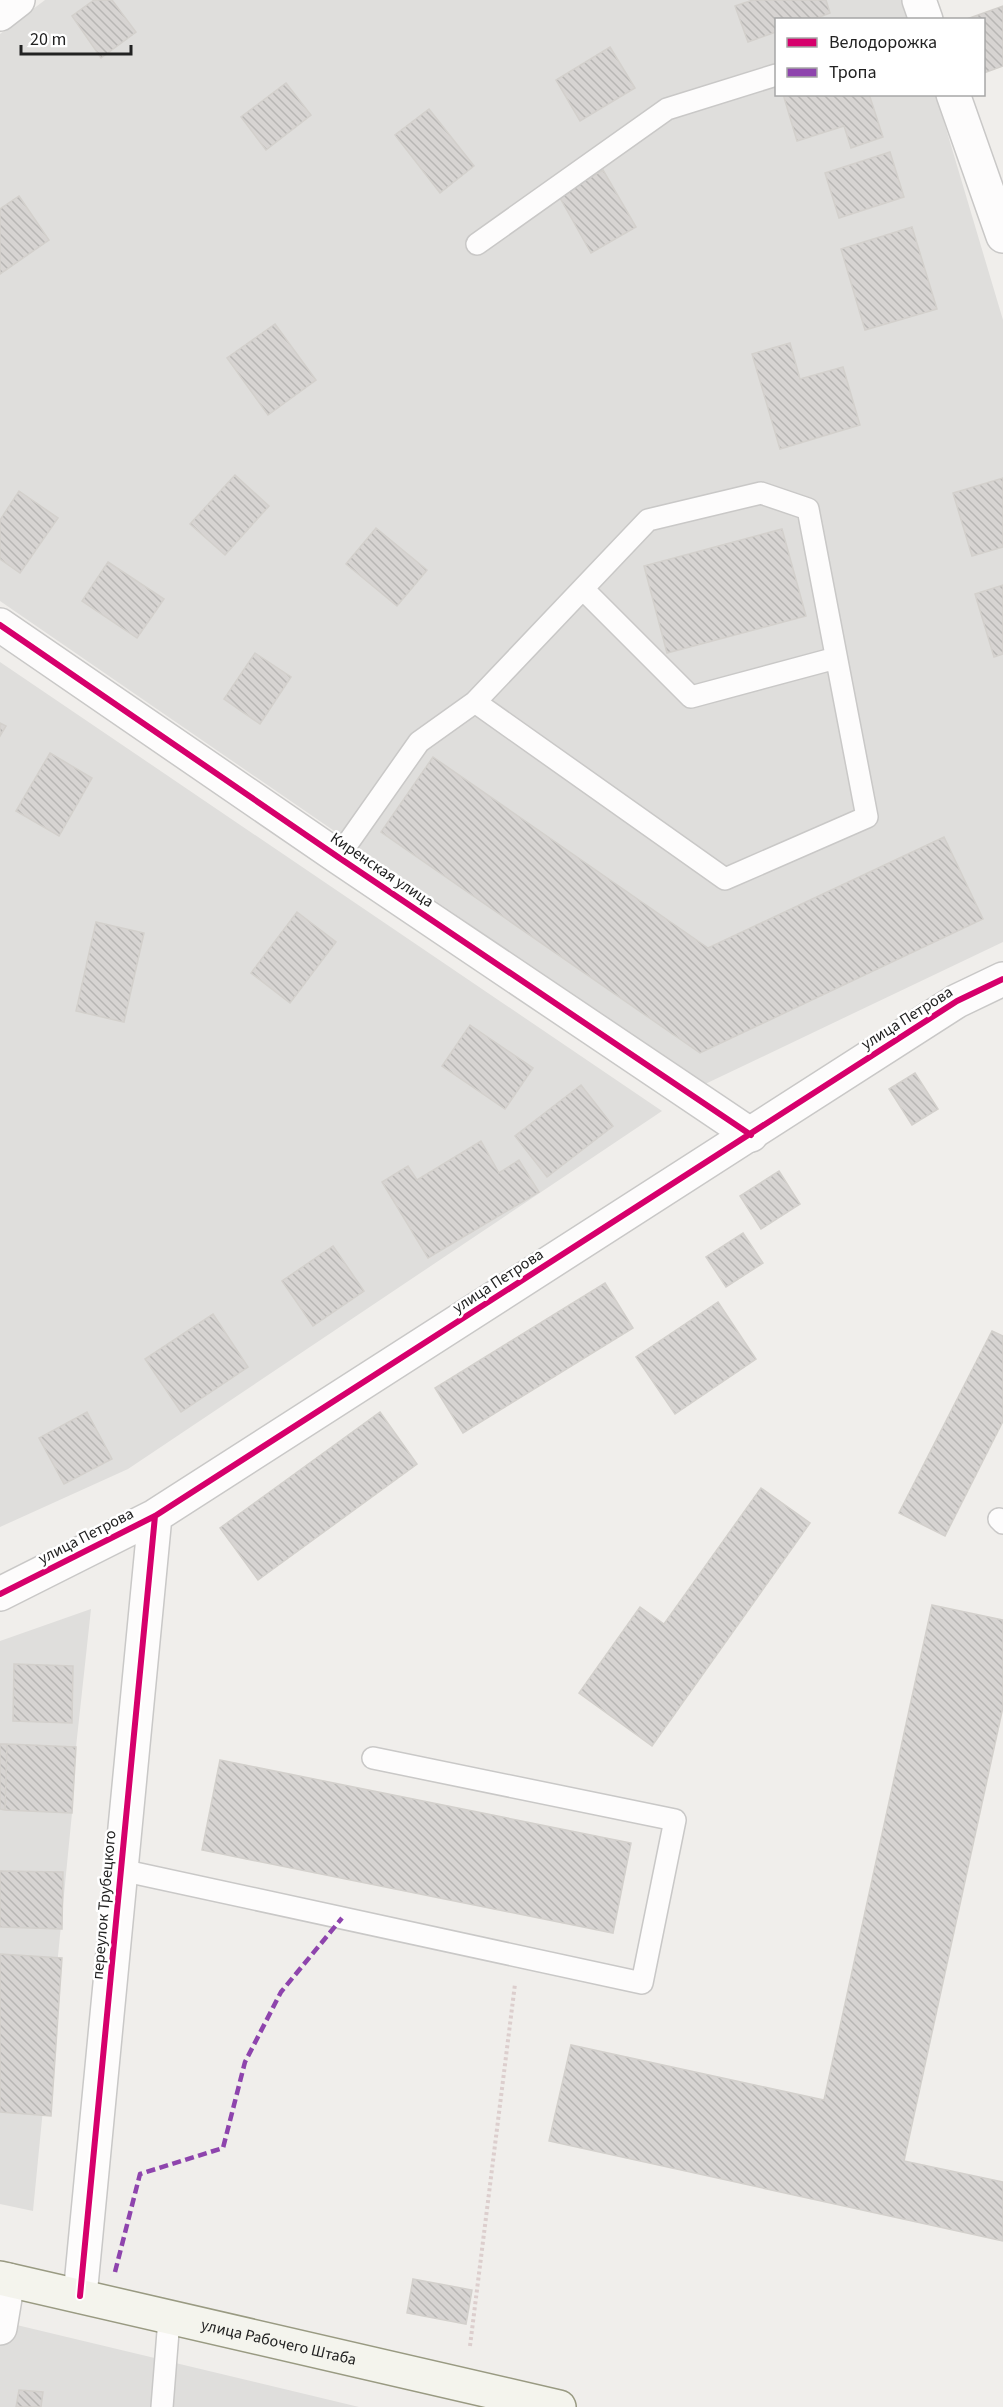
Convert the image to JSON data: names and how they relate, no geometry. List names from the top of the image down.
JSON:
{
  "streets": {
    "main road": ["улица Рабочего Штаба"],
    "street": ["Киренская улица", "улица Петрова", "переулок Трубецкого"]
  },
  "crossings": [
    ["Киренская улица", "улица Петрова"],
    ["улица Петрова", "переулок Трубецкого"],
    ["переулок Трубецкого", "улица Рабочего Штаба"]
  ],
  "legend": ["Велодорожка", "Тропа"],
  "scale_bar": "20 m"
}
